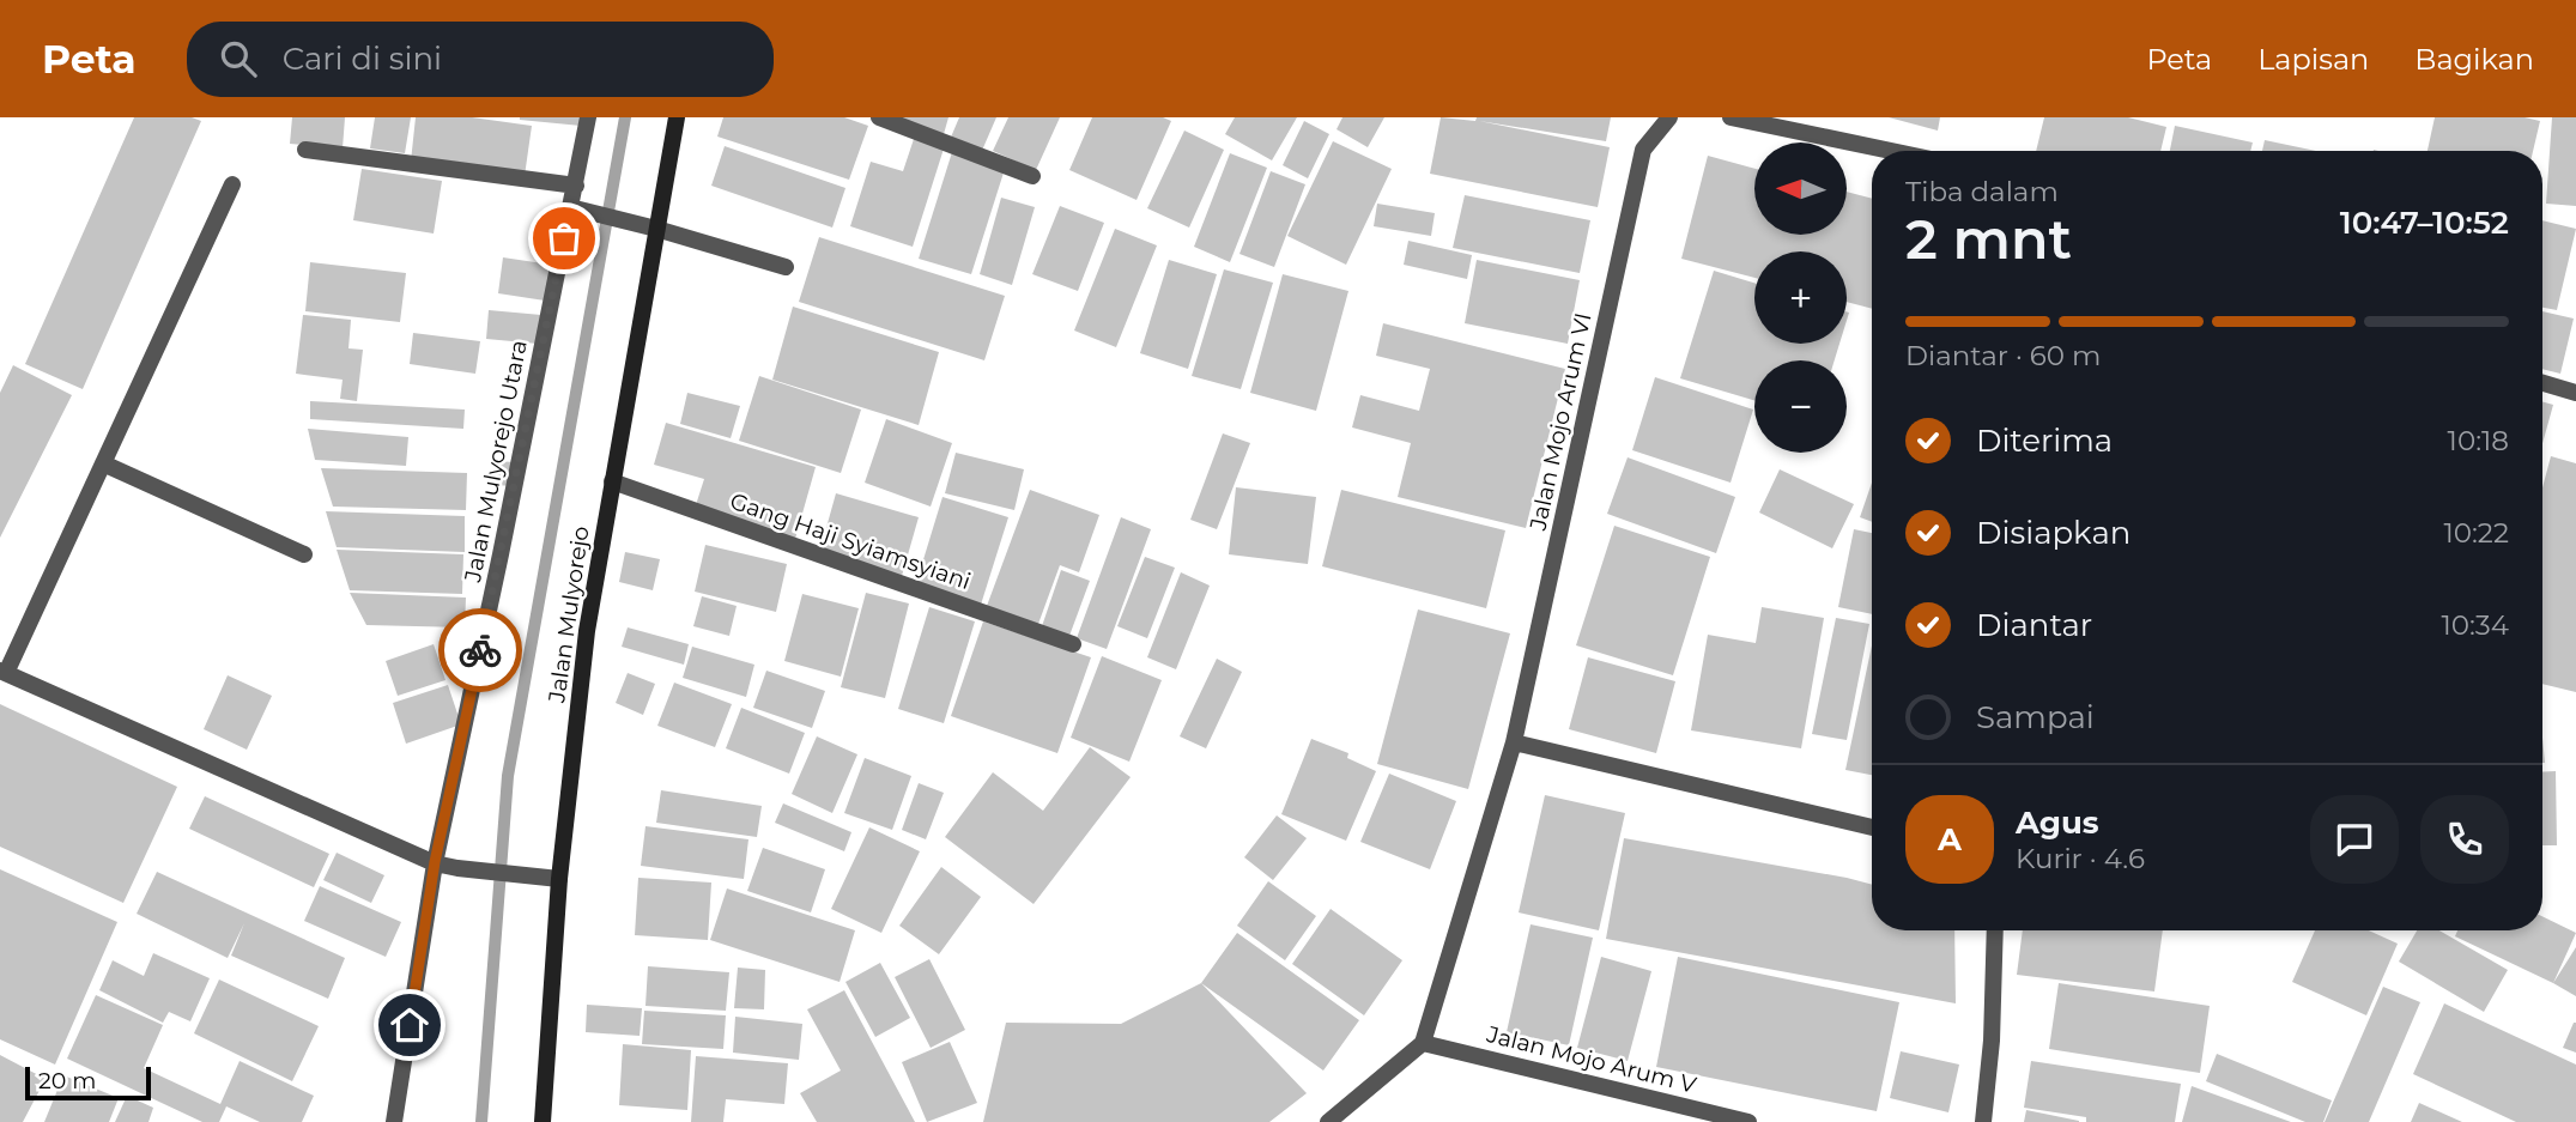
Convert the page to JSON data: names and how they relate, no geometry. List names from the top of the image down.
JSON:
{
  "streets": {
    "main road": ["Jalan Mulyorejo"],
    "street": [
      "Jalan Mojo Arum VI",
      "Jalan Mulyorejo Utara",
      "Gang Haji Syiamsyiani",
      "Jalan Mojo Arum V"
    ]
  },
  "crossings": [
    ["Jalan Mojo Arum VI", "Jalan Mojo Arum V"],
    ["Gang Haji Syiamsyiani", "Jalan Mulyorejo"]
  ],
  "scale_bar": "20 m",
  "north": "left",
  "page": {
    "header": "Peta",
    "search": "Cari di sini",
    "nav": ["Peta", "Lapisan", "Bagikan"],
    "map_buttons": ["+", "−"],
    "heading": ["2 mnt", "Tiba dalam", "10:47–10:52"],
    "panel": ["Agus", "Kurir · 4.6"],
    "bar": "Diantar · 60 m",
    "list": [
      ["Diterima", "10:18"],
      ["Disiapkan", "10:22"],
      ["Diantar", "10:34"],
      "Sampai"
    ],
    "round": "A",
    "scale": "20 m"
  }
}
